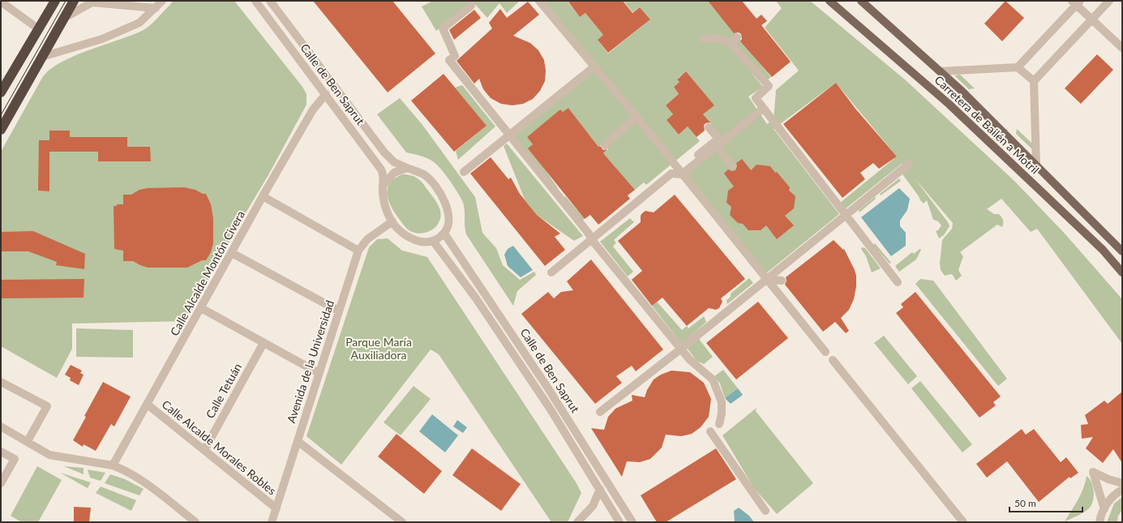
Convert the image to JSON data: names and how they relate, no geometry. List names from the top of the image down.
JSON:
{
  "streets": {
    "main road": ["Carretera de Bailén a Motril"],
    "street": [
      "Calle de Ben Saprut",
      "Calle Alcalde Montón Civera",
      "Avenida de la Universidad",
      "Calle Tetuán",
      "Calle Alcalde Morales Robles"
    ]
  },
  "crossings": [
    ["Calle de Ben Saprut", "Calle Alcalde Montón Civera"],
    ["Calle de Ben Saprut", "Avenida de la Universidad"],
    ["Calle Alcalde Montón Civera", "Calle Alcalde Morales Robles"],
    ["Avenida de la Universidad", "Calle Alcalde Morales Robles"],
    ["Calle Tetuán", "Calle Alcalde Morales Robles"]
  ],
  "parks": ["Parque María Auxiliadora"],
  "scale_bar": "50 m"
}
